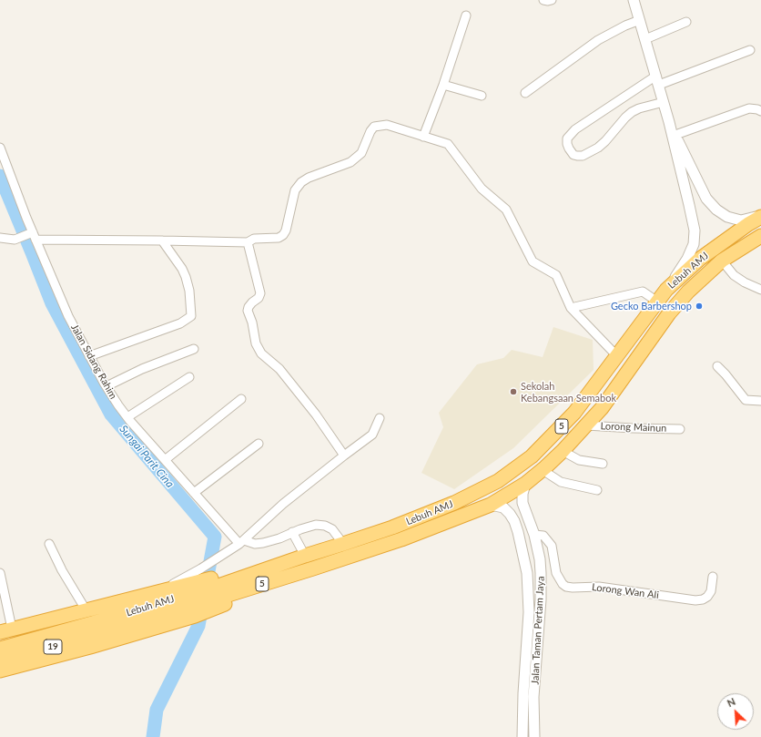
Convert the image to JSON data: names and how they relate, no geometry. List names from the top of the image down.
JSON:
{
  "streets": {
    "highway": ["Lebuh AMJ", "5", "19"],
    "street": [
      "Jalan Sidang Rahim",
      "Lorong Mainun",
      "Lorong Wan Ali",
      "Jalan Taman Pertam Jaya"
    ]
  },
  "crossings": [
    ["Lebuh AMJ", "Lorong Mainun"],
    ["Lebuh AMJ", "Jalan Taman Pertam Jaya"],
    ["Lorong Wan Ali", "Jalan Taman Pertam Jaya"]
  ],
  "water": ["Sungai Parit Cina"],
  "places": ["Gecko Barbershop", "Sekolah Kebangsaan Semabok"],
  "north": "top left"
}
